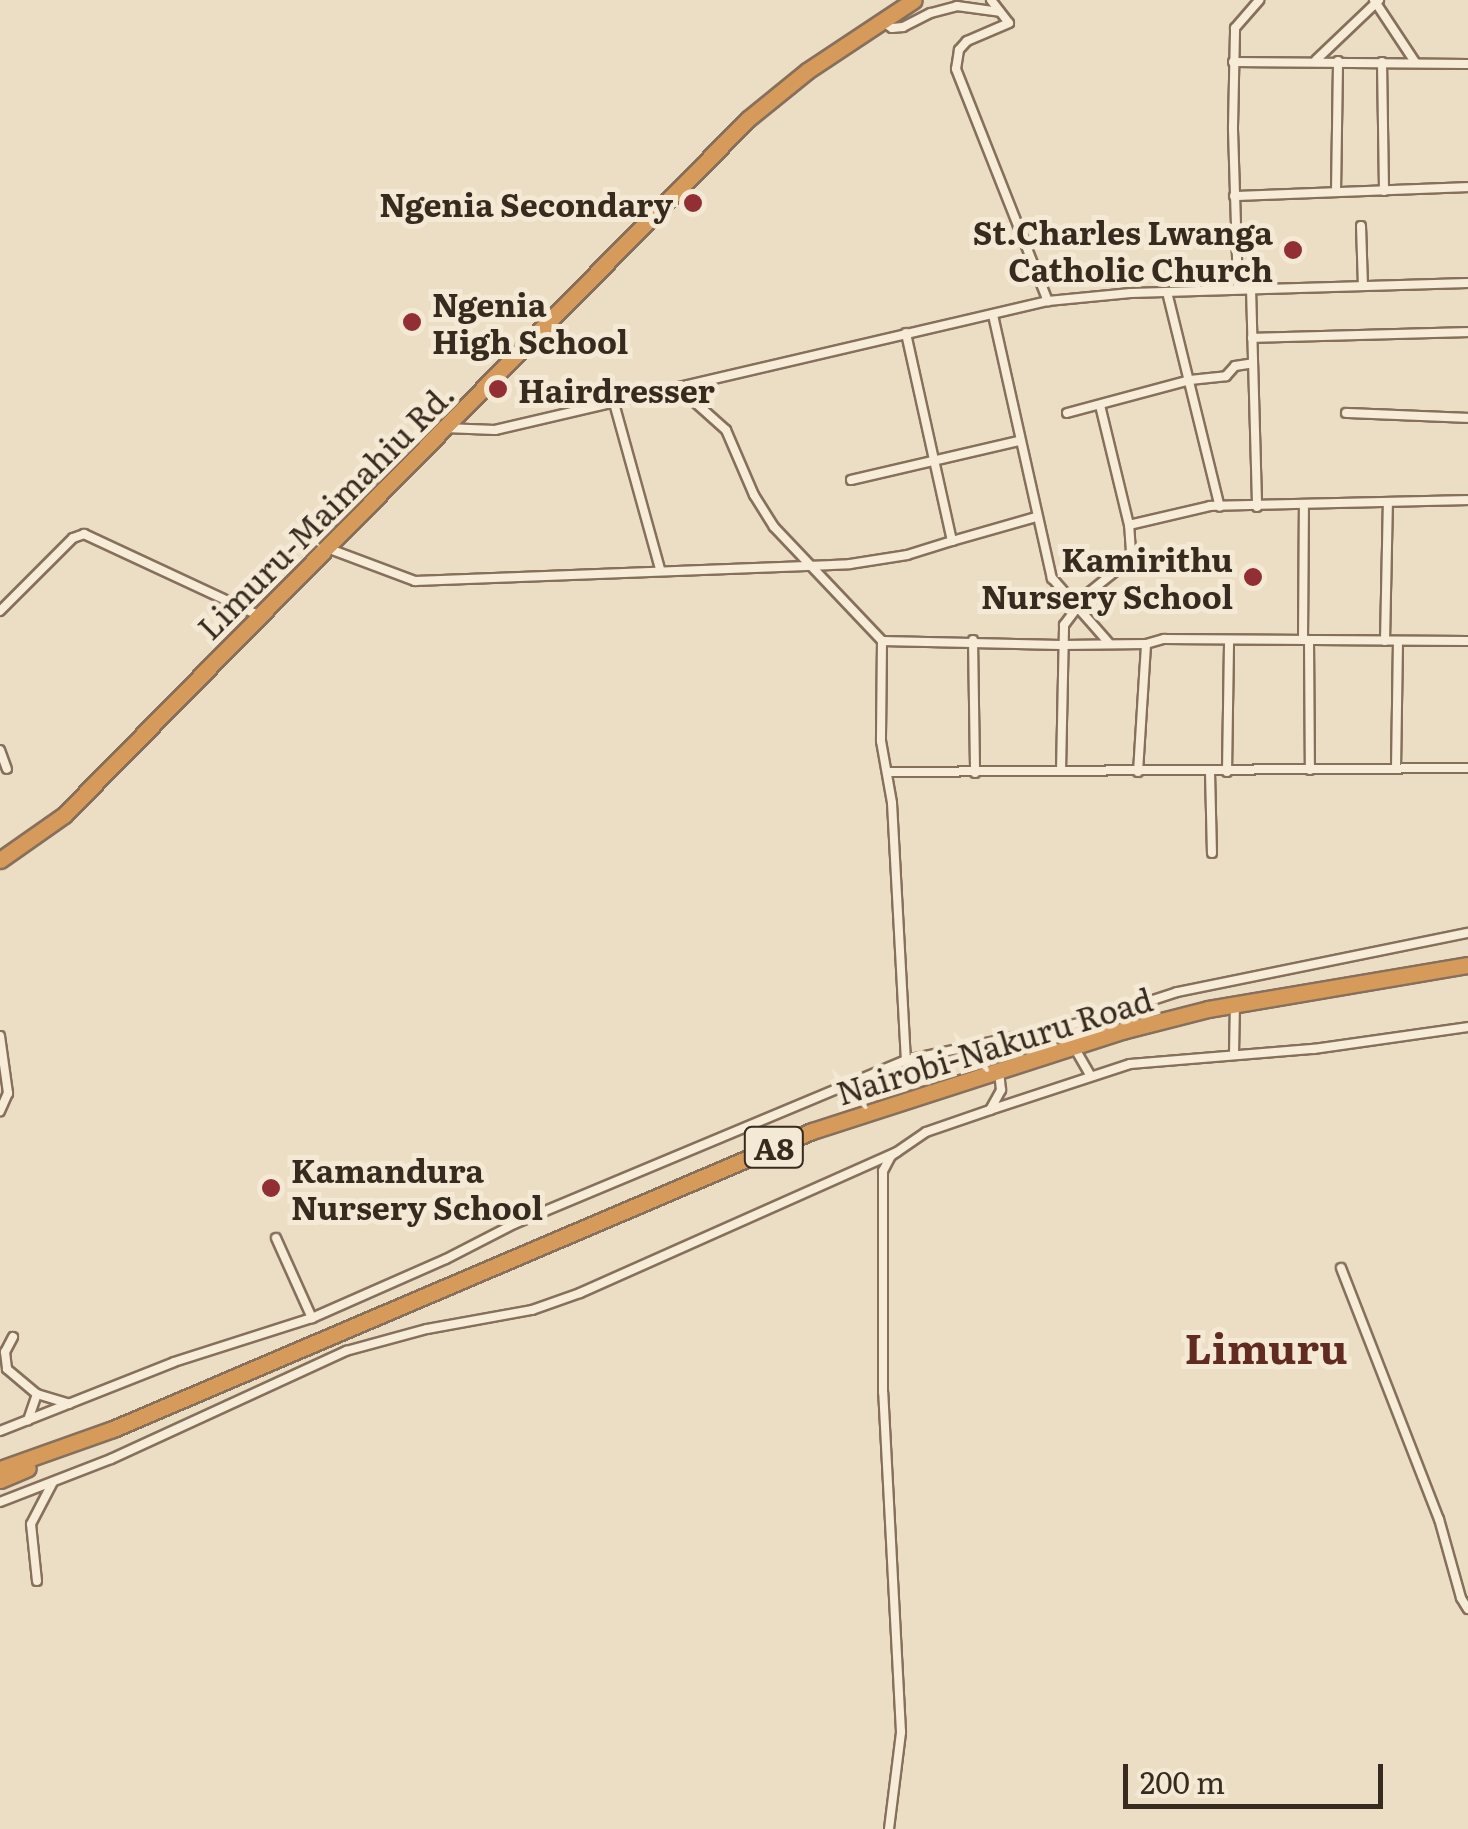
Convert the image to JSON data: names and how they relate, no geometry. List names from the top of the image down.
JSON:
{
  "streets": {
    "highway": ["Limuru-Maimahiu Rd.", "Nairobi-Nakuru Road", "A8"]
  },
  "districts": ["Limuru"],
  "places": [
    "Ngenia Secondary",
    "St.Charles Lwanga Catholic Church",
    "Ngenia High School",
    "Hairdresser",
    "Kamirithu Nursery School",
    "Kamandura Nursery School"
  ],
  "scale_bar": "200 m"
}
